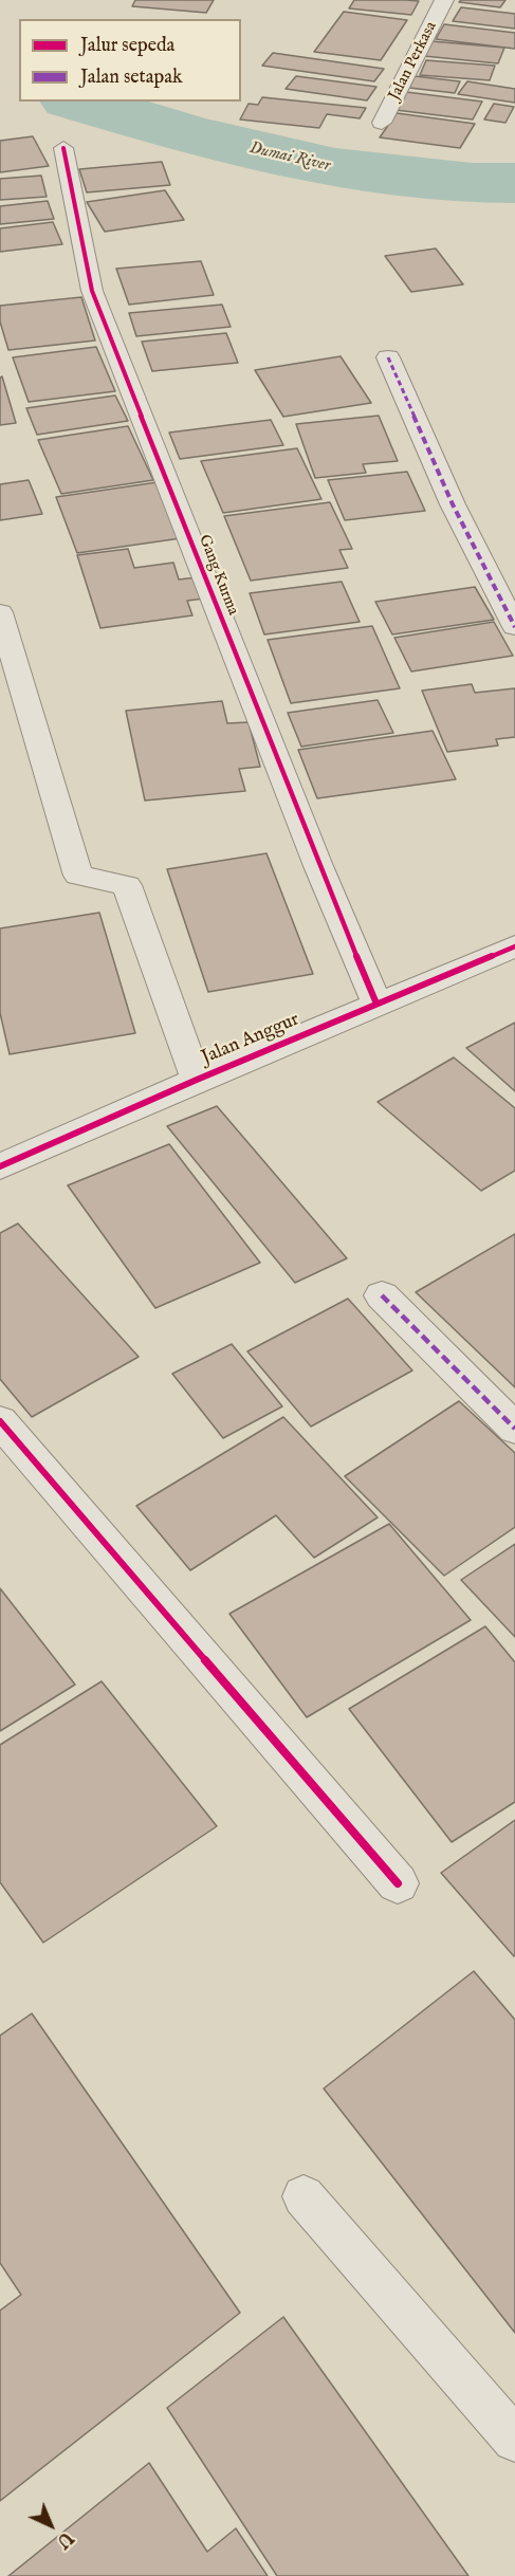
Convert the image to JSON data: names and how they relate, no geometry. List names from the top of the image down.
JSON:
{
  "streets": {
    "street": ["Jalan Perkasa", "Gang Kurma", "Jalan Anggur"]
  },
  "crossings": [
    ["Gang Kurma", "Jalan Anggur"]
  ],
  "water": ["Dumai River"],
  "legend": ["Jalur sepeda", "Jalan setapak"],
  "north": "bottom right"
}
